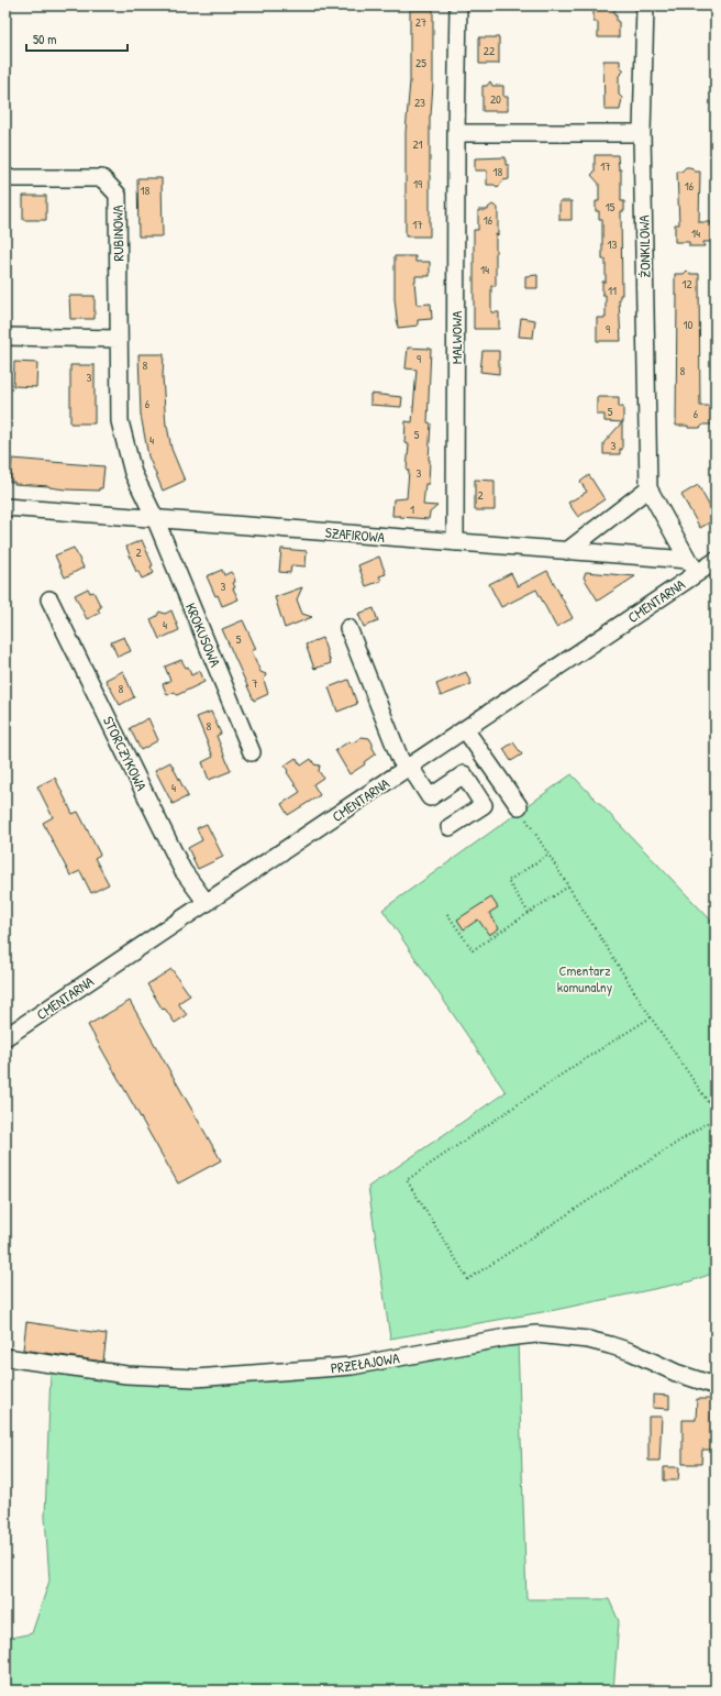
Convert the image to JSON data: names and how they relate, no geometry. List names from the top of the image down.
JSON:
{
  "streets": {
    "street": [
      "RUBINOWA",
      "ŻONKILOWA",
      "MALWOWA",
      "SZAFIROWA",
      "CMENTARNA",
      "KROKUSOWA",
      "STORCZYKOWA",
      "PRZEŁAJOWA"
    ]
  },
  "crossings": [
    ["RUBINOWA", "SZAFIROWA"],
    ["RUBINOWA", "KROKUSOWA"],
    ["ŻONKILOWA", "SZAFIROWA"],
    ["MALWOWA", "SZAFIROWA"],
    ["SZAFIROWA", "KROKUSOWA"],
    ["CMENTARNA", "STORCZYKOWA"]
  ],
  "parks": ["Cmentarz komunalny"],
  "house_numbers": [
    "27",
    "22",
    "25",
    "20",
    "23",
    "21",
    "17",
    "18",
    "19",
    "16",
    "18",
    "15",
    "16",
    "17",
    "14",
    "13",
    "14",
    "12",
    "11",
    "10",
    "9",
    "9",
    "8",
    "8",
    "3",
    "6",
    "5",
    "6",
    "5",
    "4",
    "3",
    "3",
    "2",
    "1",
    "2",
    "3",
    "4",
    "5",
    "7",
    "8",
    "8",
    "4"
  ],
  "scale_bar": "50 m"
}
